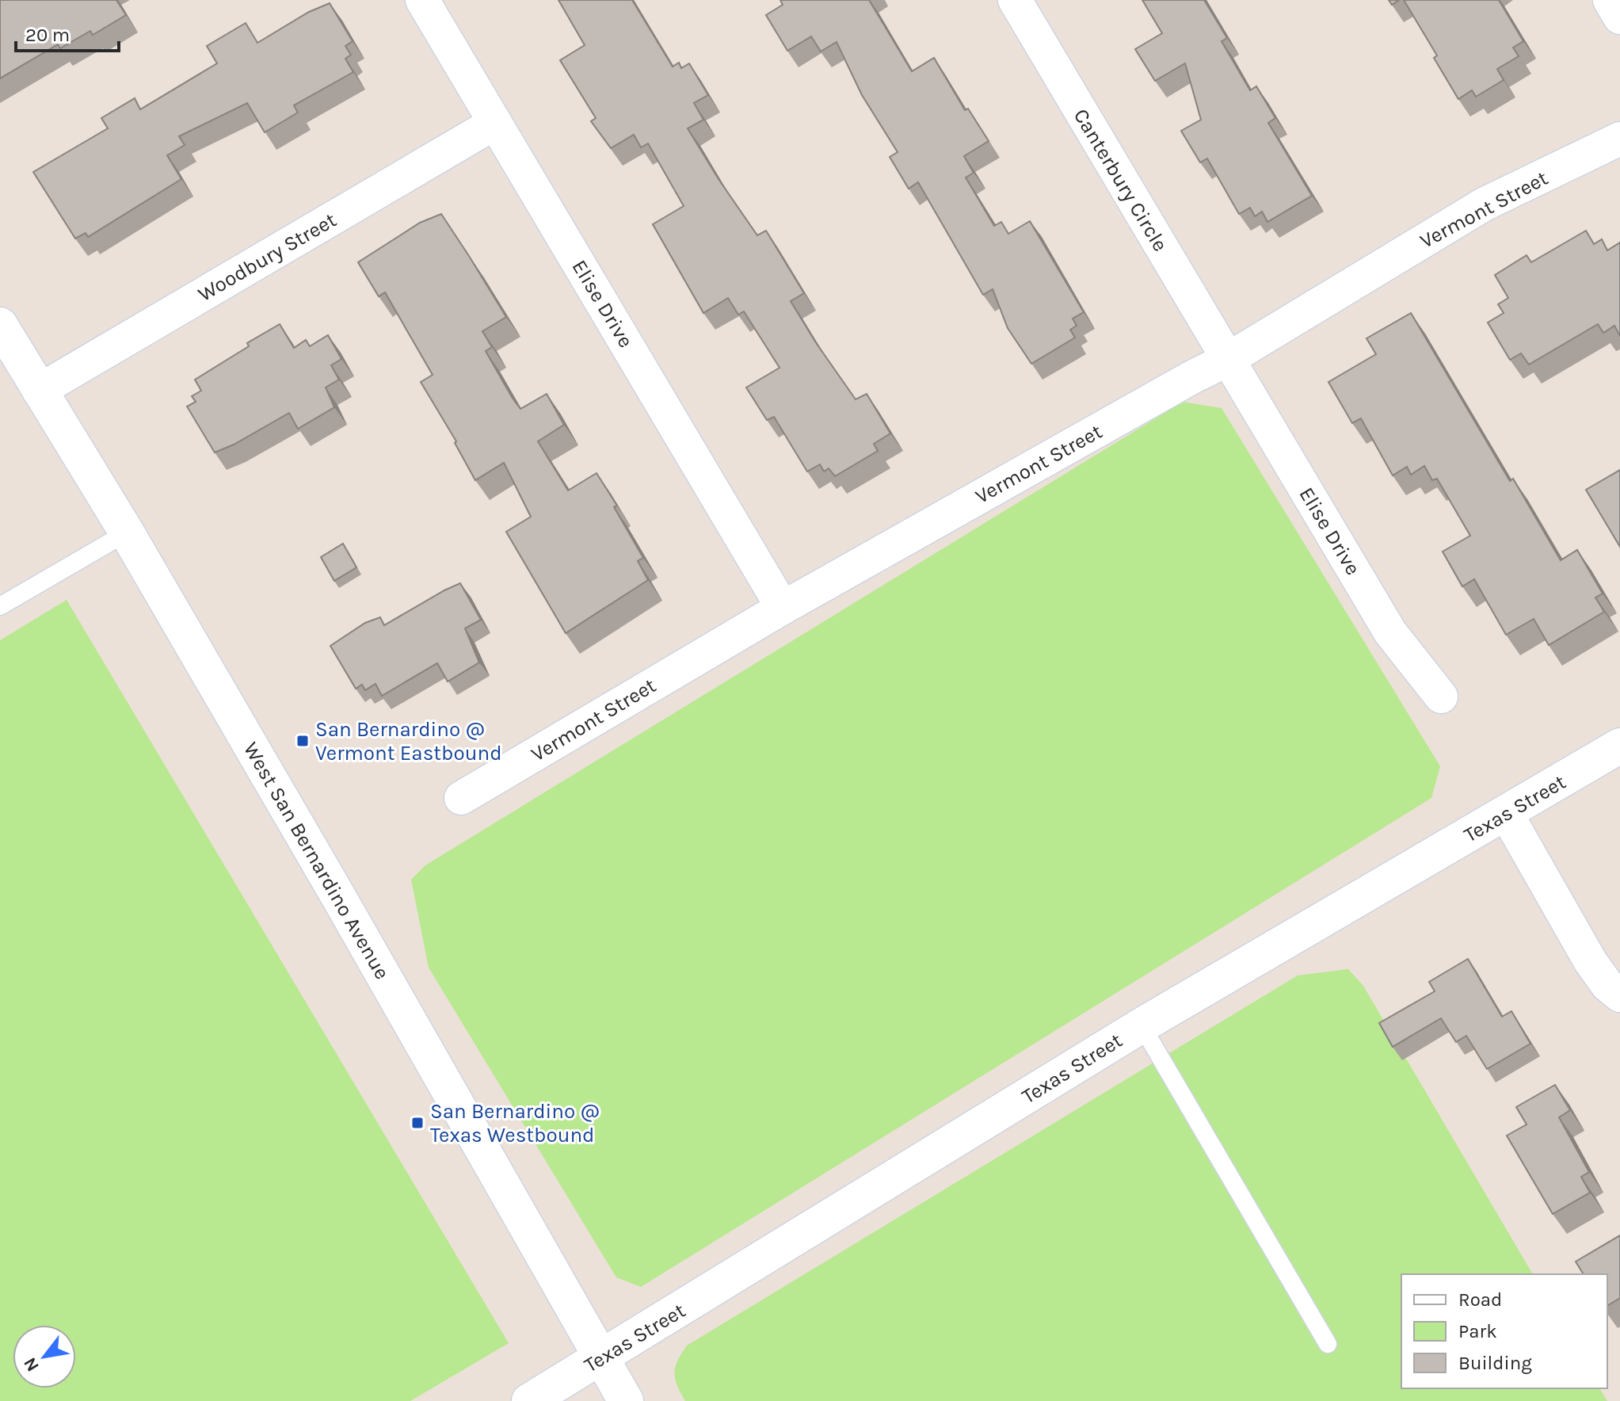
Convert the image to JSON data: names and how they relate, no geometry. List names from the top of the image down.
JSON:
{
  "streets": {
    "street": [
      "Canterbury Circle",
      "Vermont Street",
      "Woodbury Street",
      "Elise Drive",
      "Texas Street",
      "West San Bernardino Avenue"
    ]
  },
  "crossings": [
    ["Canterbury Circle", "Vermont Street"],
    ["Canterbury Circle", "Elise Drive"],
    ["Vermont Street", "Elise Drive"],
    ["Woodbury Street", "Elise Drive"],
    ["Woodbury Street", "West San Bernardino Avenue"],
    ["Texas Street", "West San Bernardino Avenue"]
  ],
  "places": {
    "transit": ["San Bernardino @ Vermont Eastbound", "San Bernardino @ Texas Westbound"]
  },
  "legend": ["Road", "Park", "Building"],
  "scale_bar": "20 m",
  "north": "bottom left"
}
